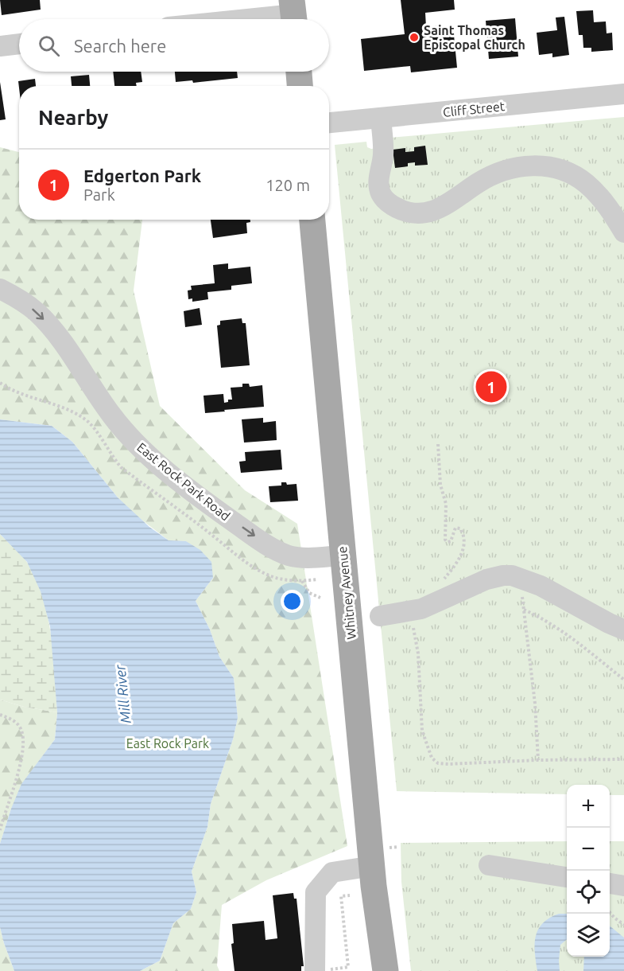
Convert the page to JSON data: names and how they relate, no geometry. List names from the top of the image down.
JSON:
{
  "streets": {
    "main road": ["Whitney Avenue"],
    "street": ["Cliff Street", "East Rock Park Road"]
  },
  "crossings": [
    ["East Rock Park Road", "Whitney Avenue"]
  ],
  "one_way": ["East Rock Park Road"],
  "water": ["Mill River"],
  "parks": ["East Rock Park"],
  "places": ["Saint Thomas Episcopal Church"],
  "page": {
    "search": "Search here",
    "heading": "Nearby",
    "list": [
      {
        "mark": "1",
        "name": "Edgerton Park",
        "note": "Park",
        "value": "120 m"
      }
    ],
    "pins": "1",
    "map_buttons": ["+", "−"]
  }
}
